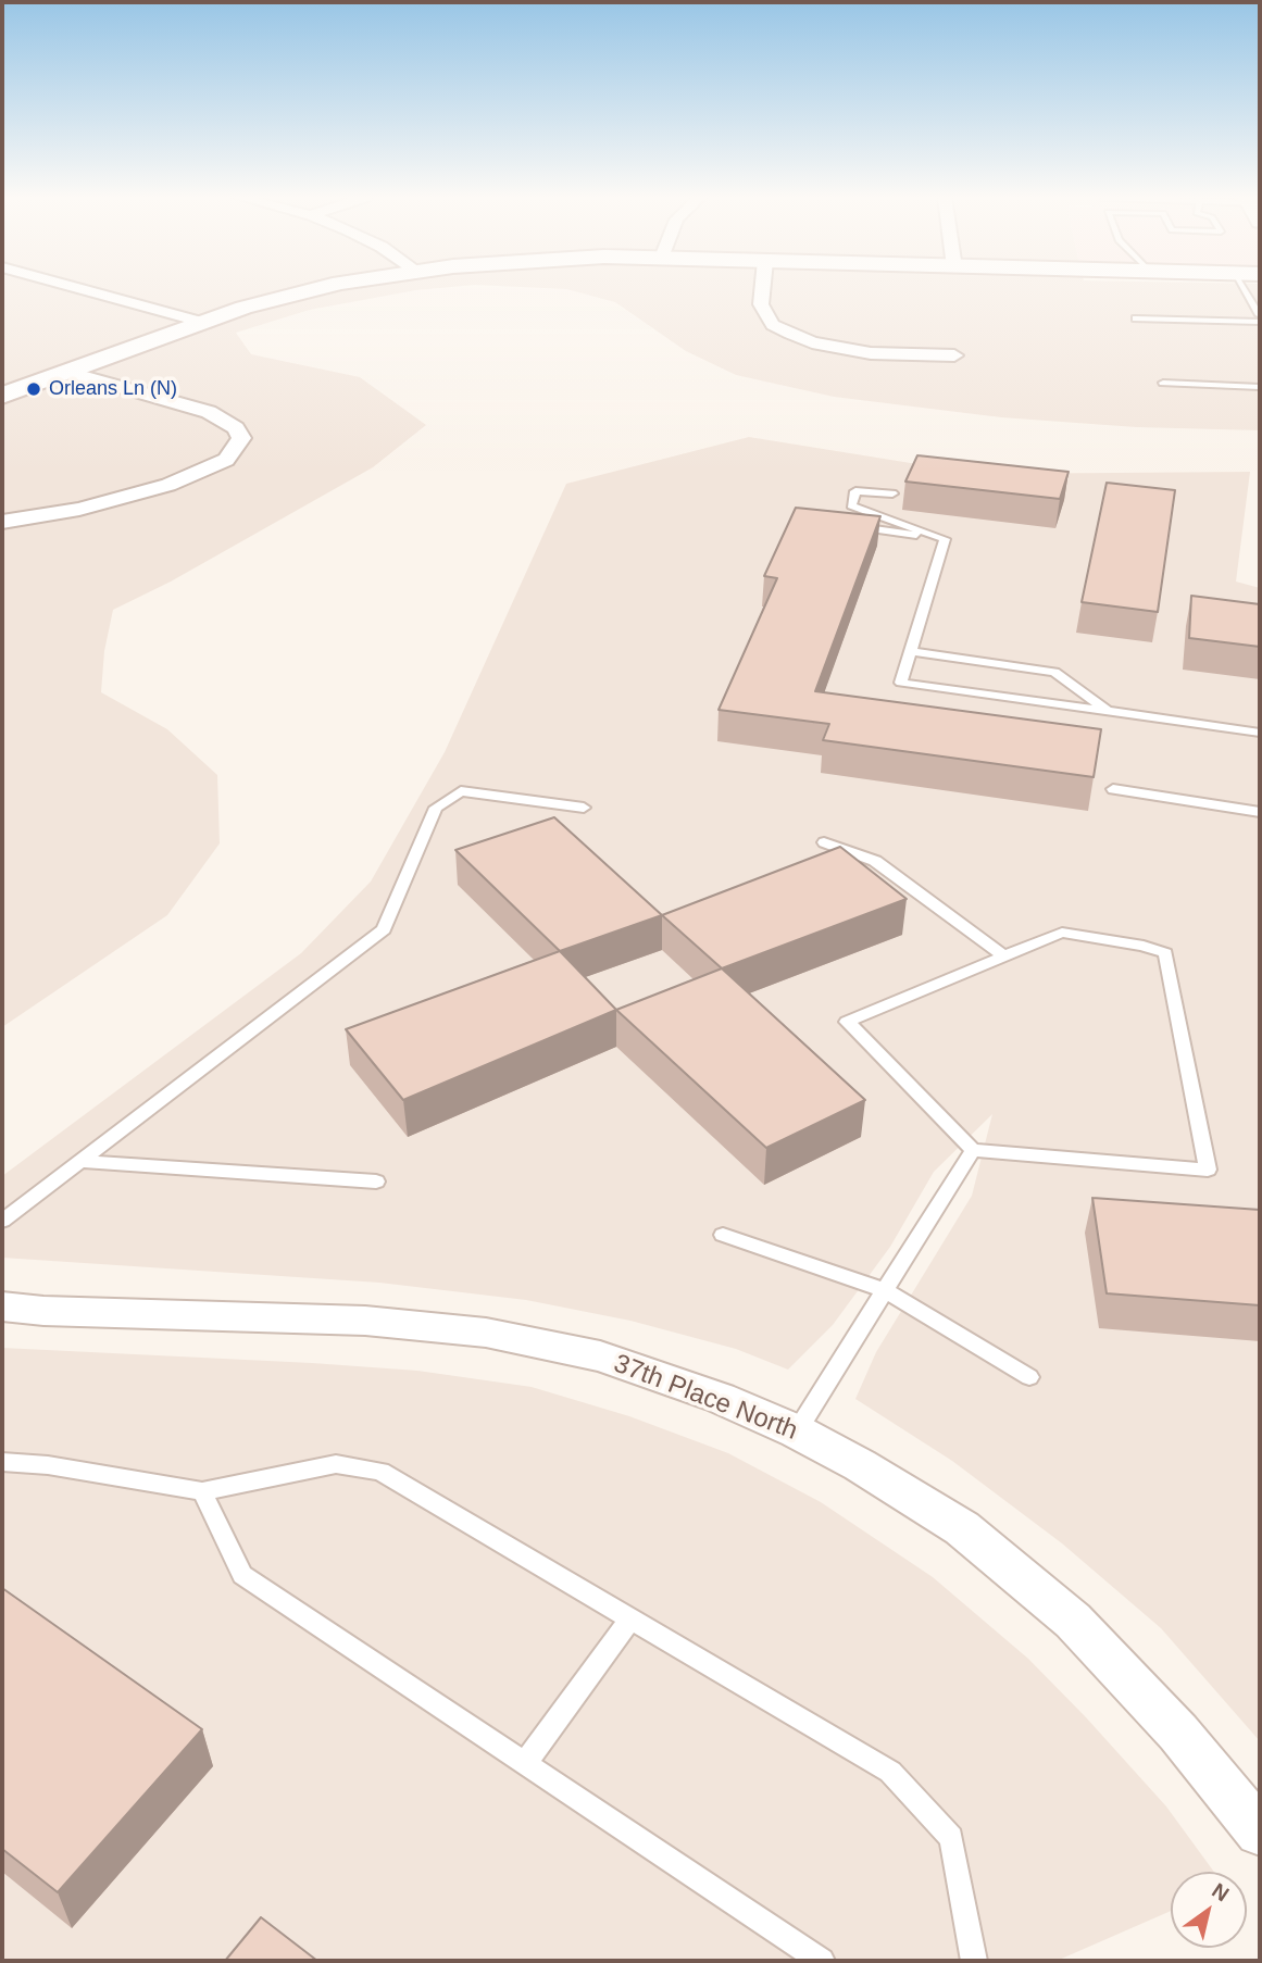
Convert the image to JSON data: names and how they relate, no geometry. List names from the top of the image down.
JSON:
{
  "streets": {
    "street": ["37th Place North"]
  },
  "places": ["Orleans Ln (N)"],
  "north": "top right"
}
